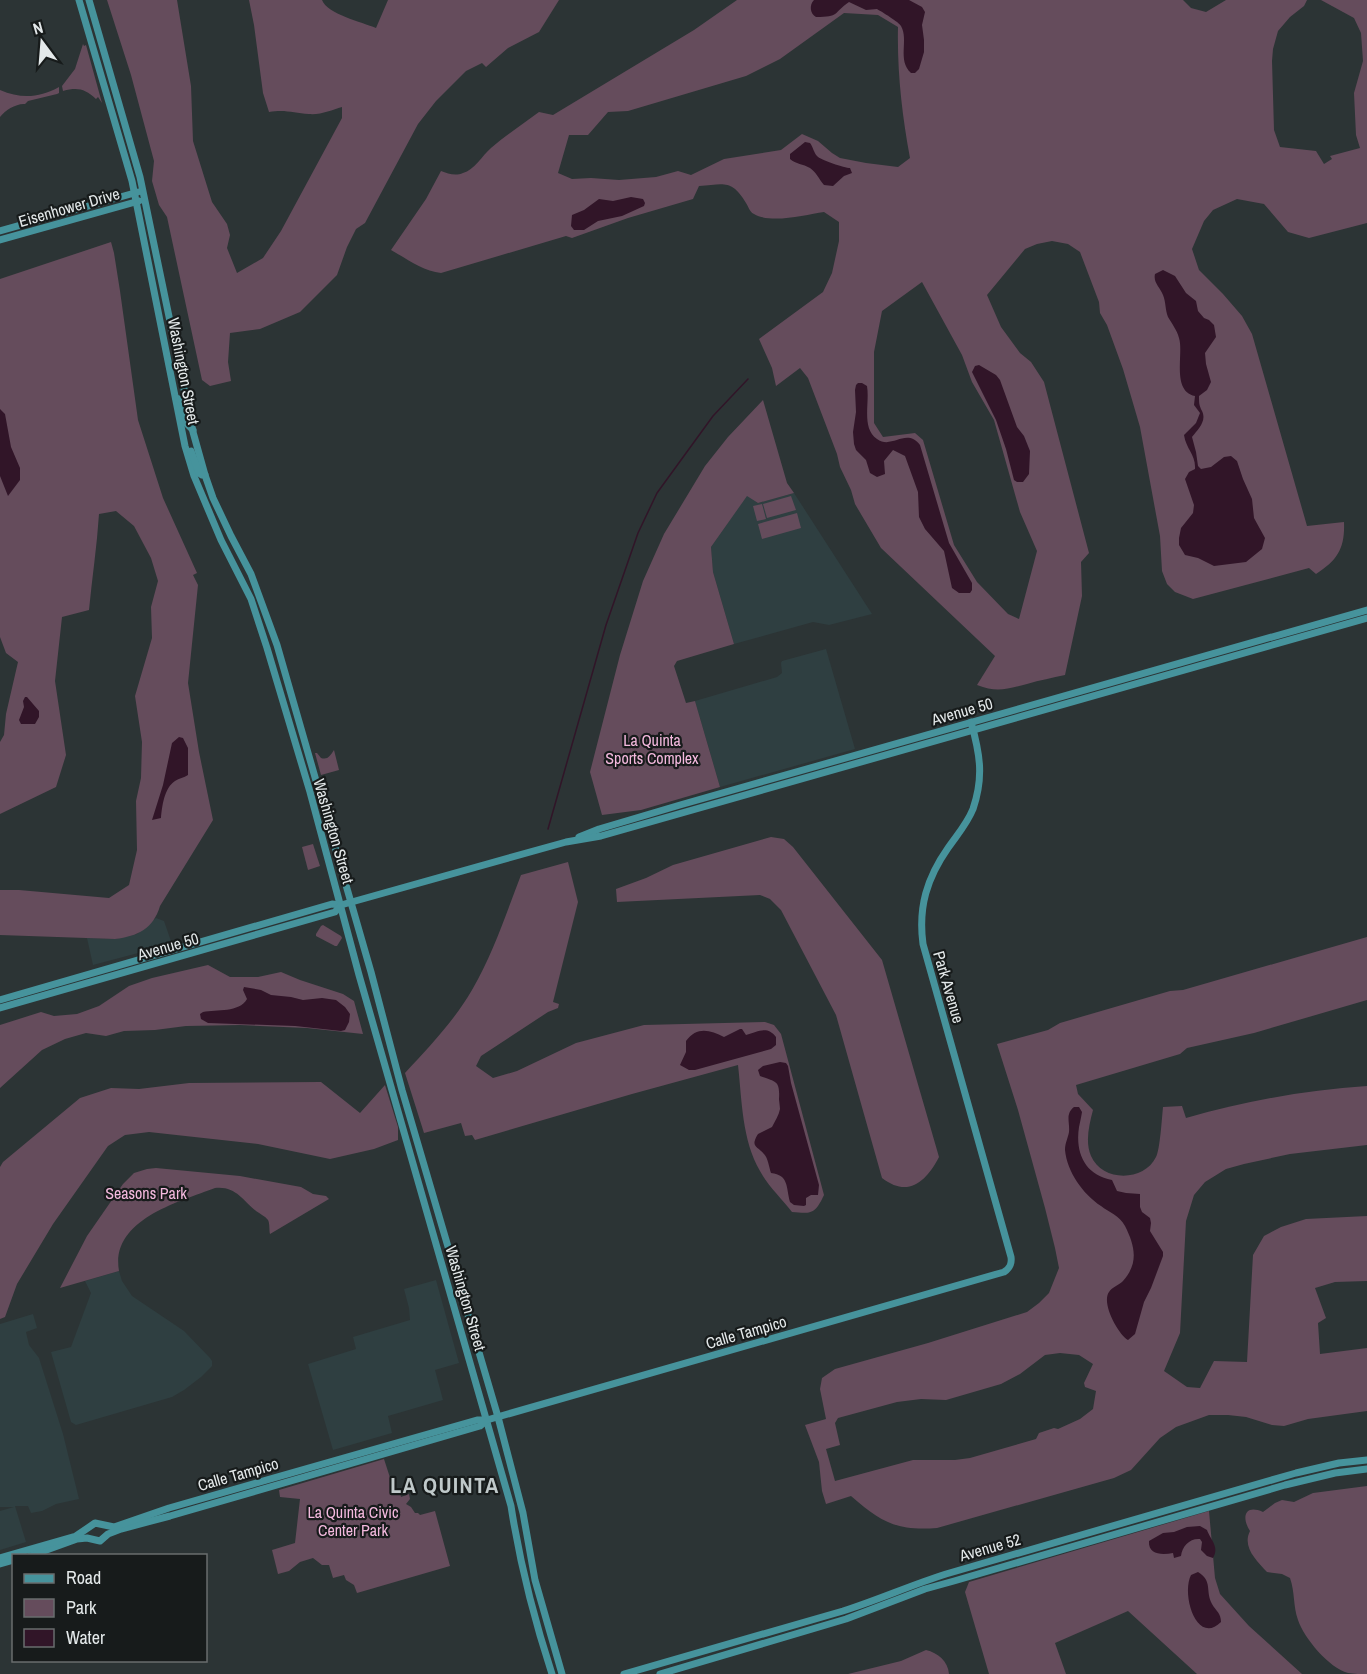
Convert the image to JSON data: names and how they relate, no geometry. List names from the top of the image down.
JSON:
{
  "streets": {
    "main road": [
      "Eisenhower Drive",
      "Washington Street",
      "Avenue 50",
      "Park Avenue",
      "Calle Tampico",
      "Avenue 52"
    ]
  },
  "crossings": [
    ["Eisenhower Drive", "Washington Street"],
    ["Washington Street", "Avenue 50"],
    ["Washington Street", "Calle Tampico"],
    ["Avenue 50", "Park Avenue"],
    ["Park Avenue", "Calle Tampico"]
  ],
  "districts": ["LA QUINTA"],
  "parks": ["La Quinta Sports Complex", "Seasons Park", "La Quinta Civic Center Park"],
  "legend": ["Road", "Park", "Water"],
  "north": "top"
}
